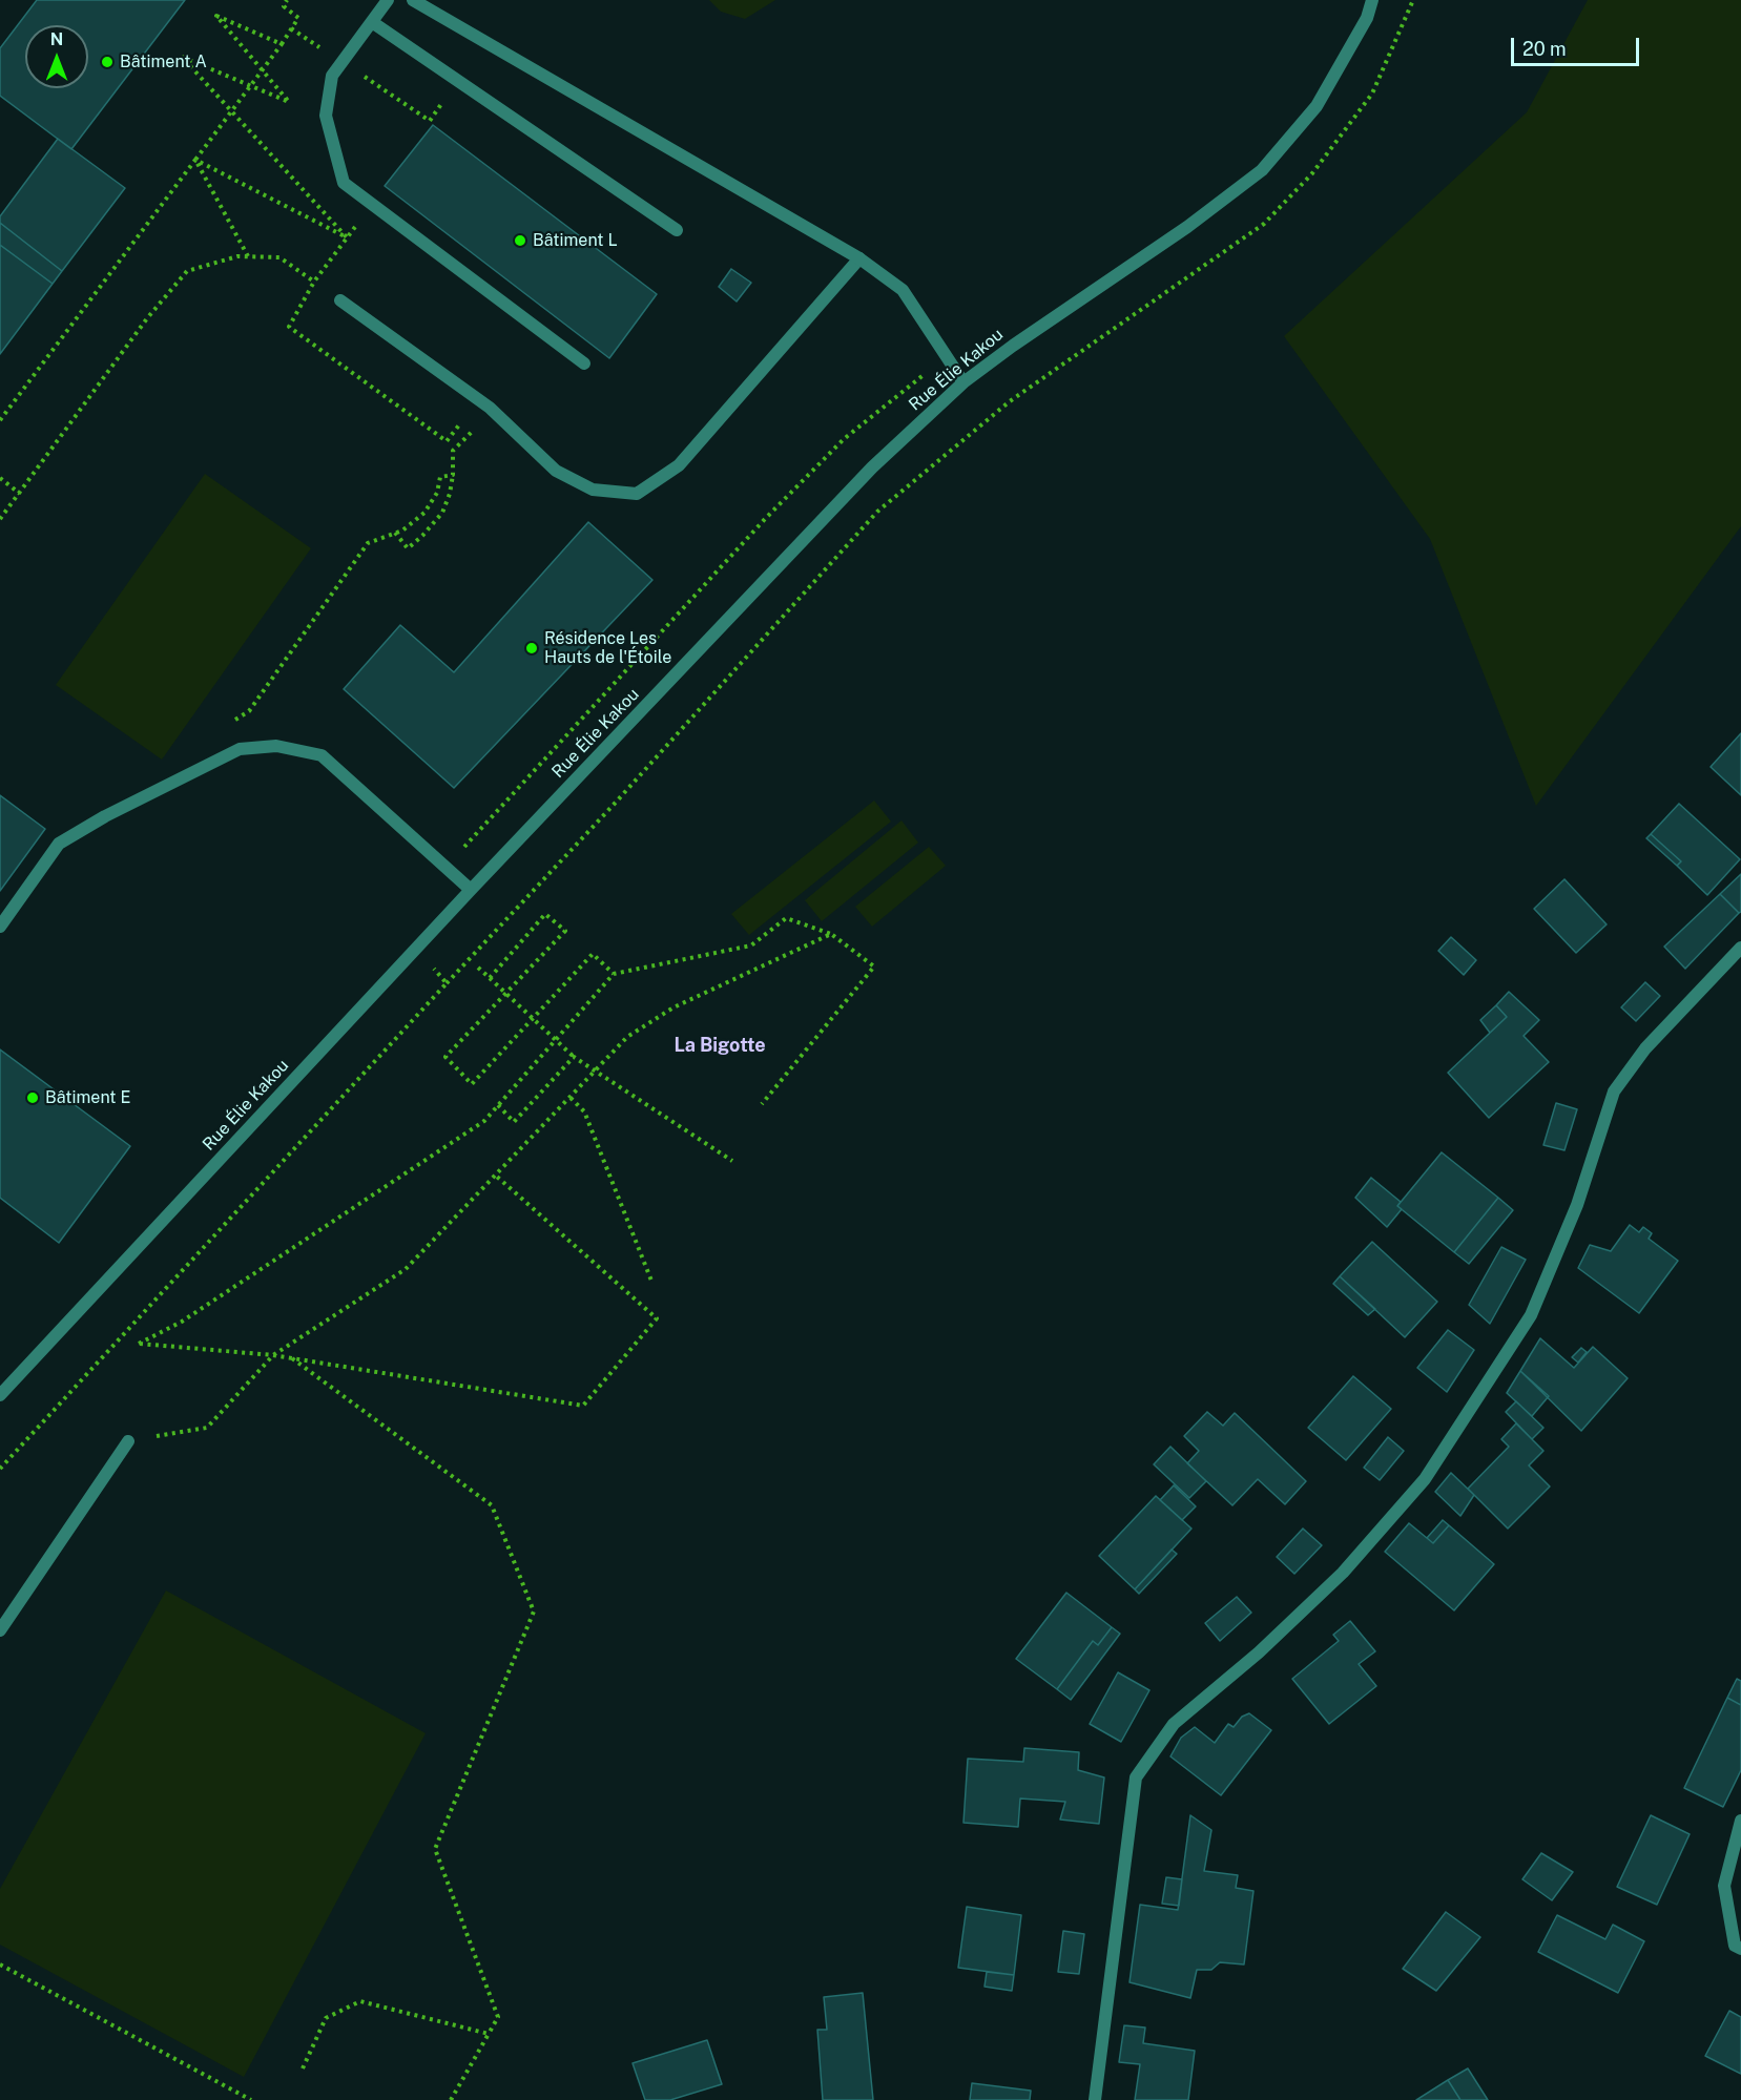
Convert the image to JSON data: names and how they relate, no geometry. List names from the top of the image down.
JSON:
{
  "streets": {
    "street": ["Rue Élie Kakou"]
  },
  "districts": ["La Bigotte"],
  "places": [
    "Bâtiment A",
    "Bâtiment L",
    "Résidence Les Hauts de l'Étoile",
    "Bâtiment E"
  ],
  "scale_bar": "20 m",
  "north": "top"
}
